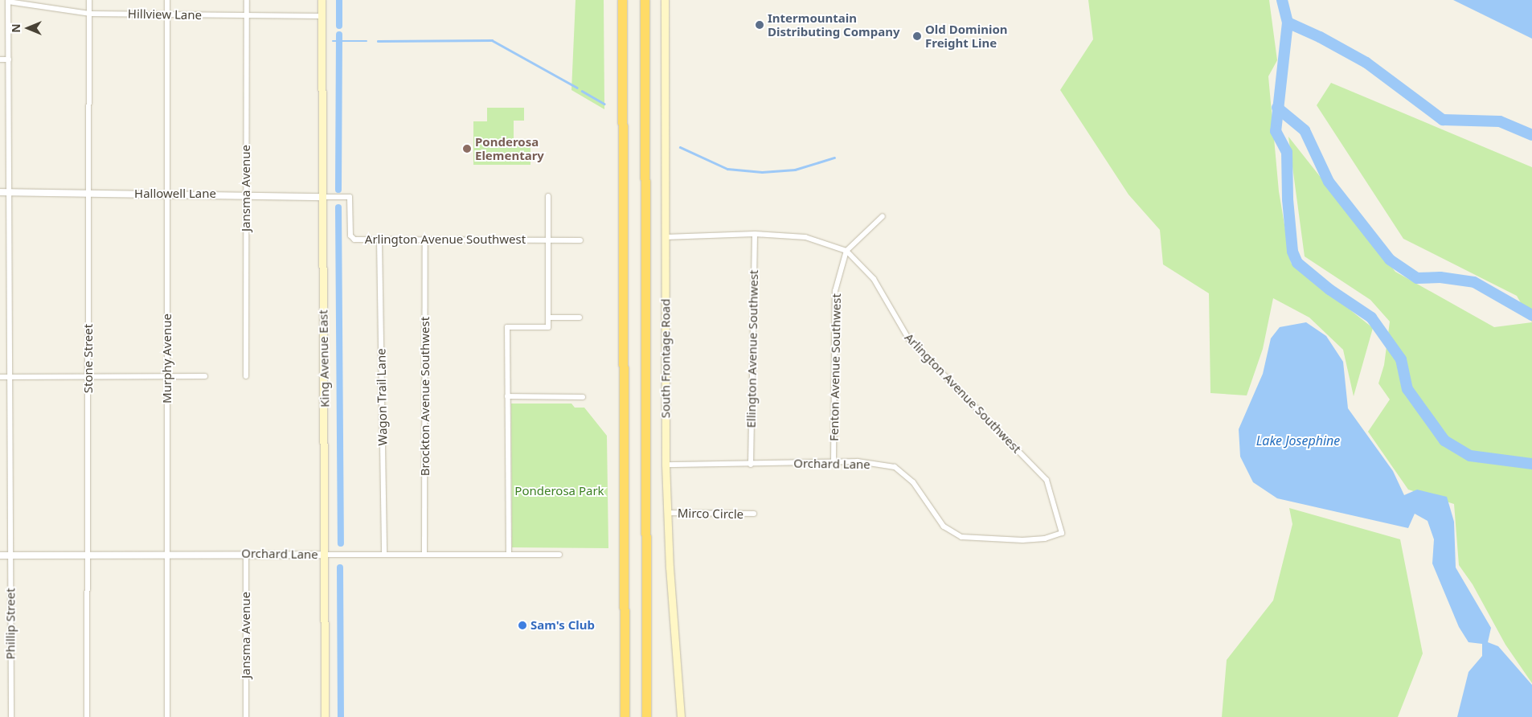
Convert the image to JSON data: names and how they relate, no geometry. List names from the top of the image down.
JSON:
{
  "streets": {
    "main road": ["King Avenue East", "South Frontage Road"],
    "street": [
      "Hillview Lane",
      "Jansma Avenue",
      "Hallowell Lane",
      "Arlington Avenue Southwest",
      "Ellington Avenue Southwest",
      "Stone Street",
      "Murphy Avenue",
      "Fenton Avenue Southwest",
      "Brockton Avenue Southwest",
      "Wagon Trail Lane",
      "Orchard Lane",
      "Mirco Circle",
      "Phillip Street"
    ]
  },
  "crossings": [
    ["Hillview Lane", "Jansma Avenue"],
    ["Hillview Lane", "Stone Street"],
    ["Hillview Lane", "Murphy Avenue"],
    ["Hillview Lane", "King Avenue East"],
    ["Hillview Lane", "Phillip Street"],
    ["Jansma Avenue", "Hallowell Lane"],
    ["Jansma Avenue", "Orchard Lane"],
    ["Hallowell Lane", "Arlington Avenue Southwest"],
    ["Hallowell Lane", "Stone Street"],
    ["Hallowell Lane", "Murphy Avenue"],
    ["Hallowell Lane", "King Avenue East"],
    ["Hallowell Lane", "Phillip Street"],
    ["Arlington Avenue Southwest", "Ellington Avenue Southwest"],
    ["Arlington Avenue Southwest", "South Frontage Road"],
    ["Arlington Avenue Southwest", "Fenton Avenue Southwest"],
    ["Arlington Avenue Southwest", "Brockton Avenue Southwest"],
    ["Arlington Avenue Southwest", "Wagon Trail Lane"],
    ["Arlington Avenue Southwest", "Orchard Lane"],
    ["Ellington Avenue Southwest", "Orchard Lane"],
    ["Stone Street", "Orchard Lane"],
    ["Murphy Avenue", "Orchard Lane"],
    ["King Avenue East", "Orchard Lane"],
    ["South Frontage Road", "Orchard Lane"],
    ["South Frontage Road", "Mirco Circle"],
    ["Fenton Avenue Southwest", "Orchard Lane"],
    ["Brockton Avenue Southwest", "Orchard Lane"],
    ["Wagon Trail Lane", "Orchard Lane"],
    ["Orchard Lane", "Phillip Street"]
  ],
  "water": ["Lake Josephine"],
  "parks": ["Ponderosa Park"],
  "places": [
    "Intermountain Distributing Company",
    "Old Dominion Freight Line",
    "Ponderosa Elementary",
    "Sam's Club"
  ],
  "north": "left"
}
